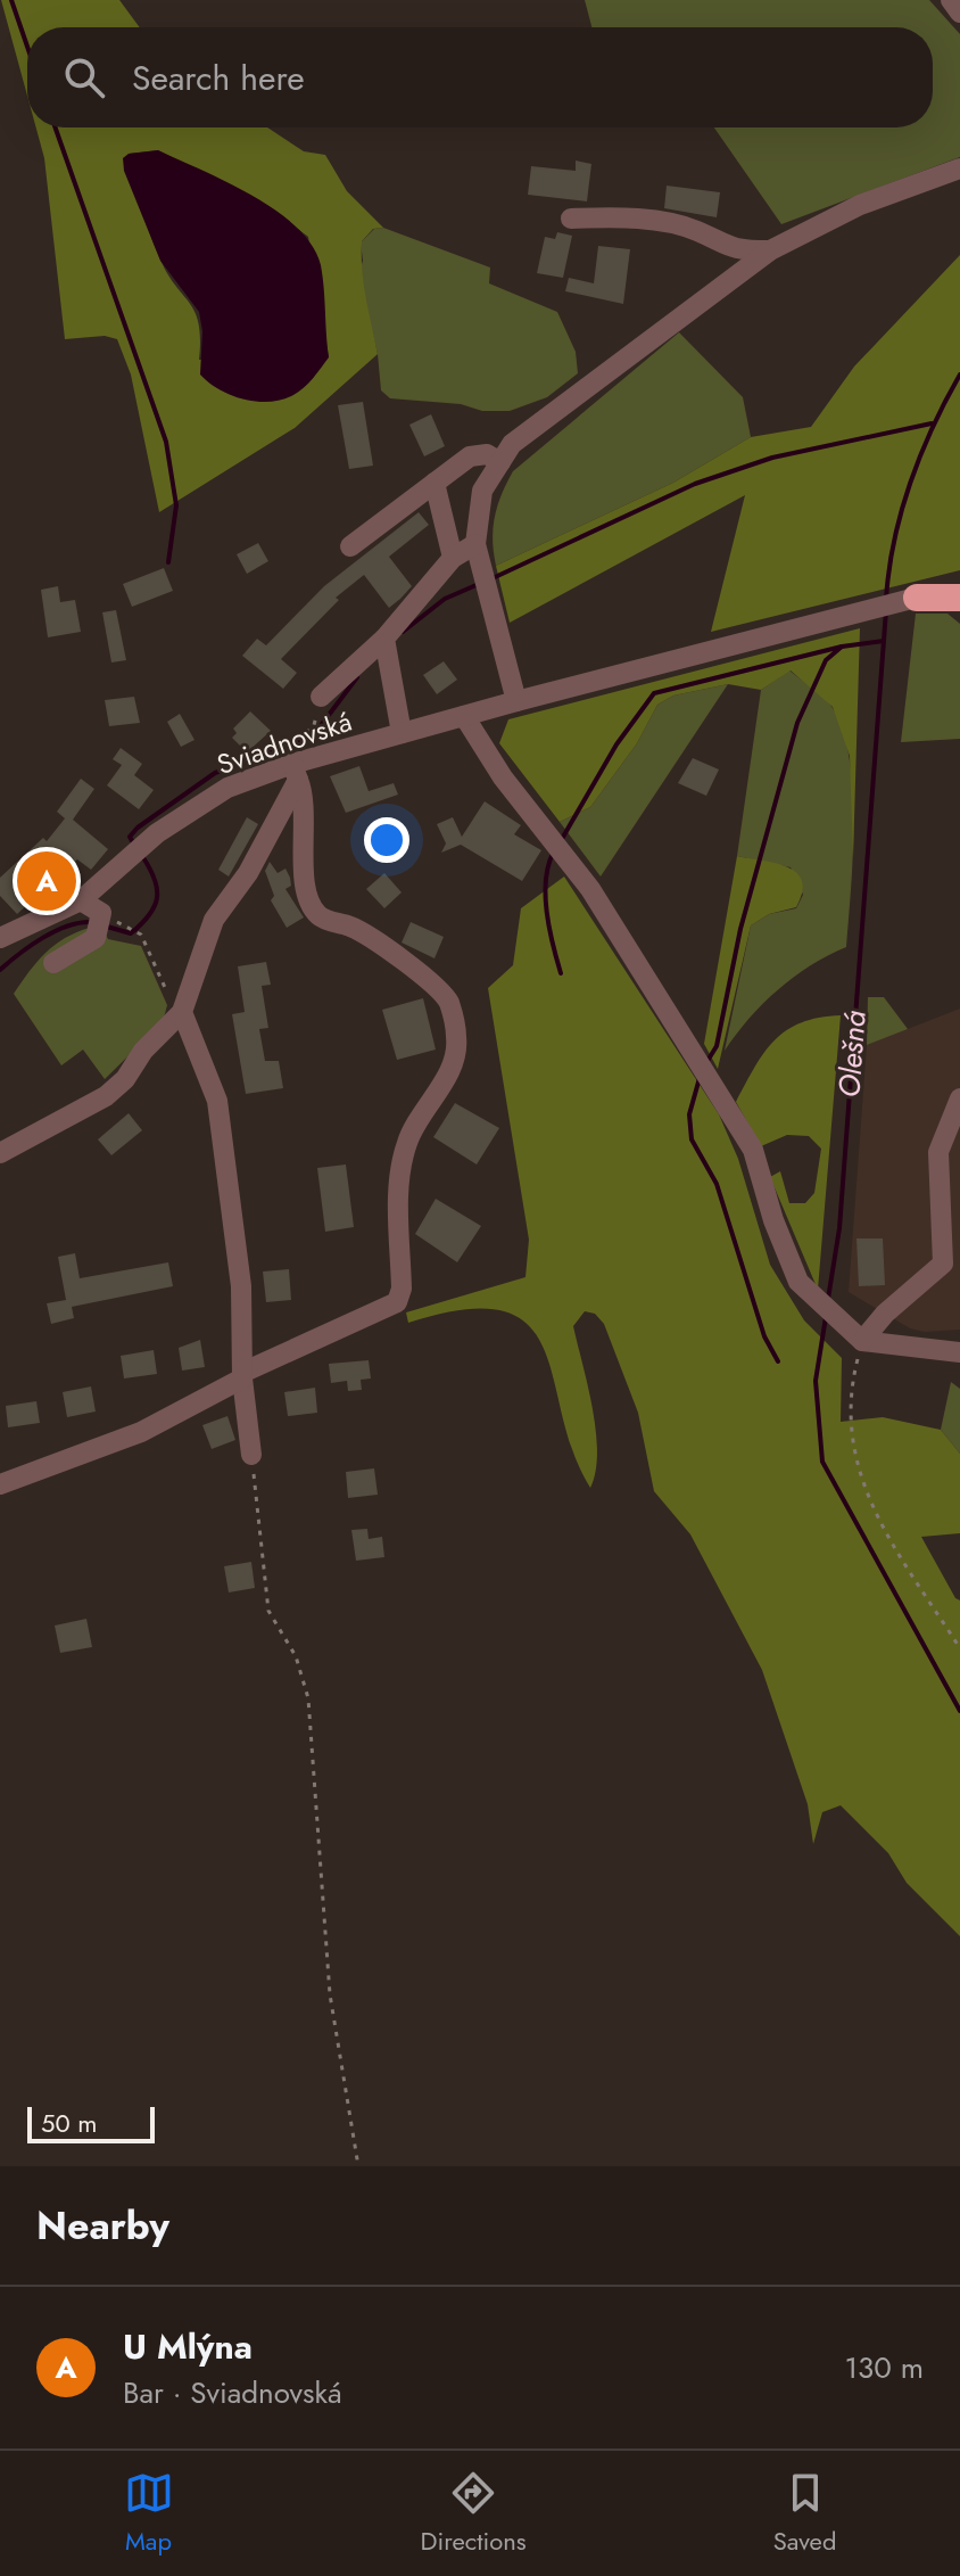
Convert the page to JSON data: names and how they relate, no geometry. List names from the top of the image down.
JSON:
{
  "streets": {
    "street": ["Sviadnovská"]
  },
  "water": ["Olešná"],
  "scale_bar": "50 m",
  "page": {
    "search": "Search here",
    "pins": "A",
    "scale": "50 m",
    "heading": "Nearby",
    "list": [
      {
        "mark": "A",
        "name": "U Mlýna",
        "note": "Bar · Sviadnovská",
        "value": "130 m"
      }
    ],
    "nav": ["Map", "Directions", "Saved"]
  }
}
